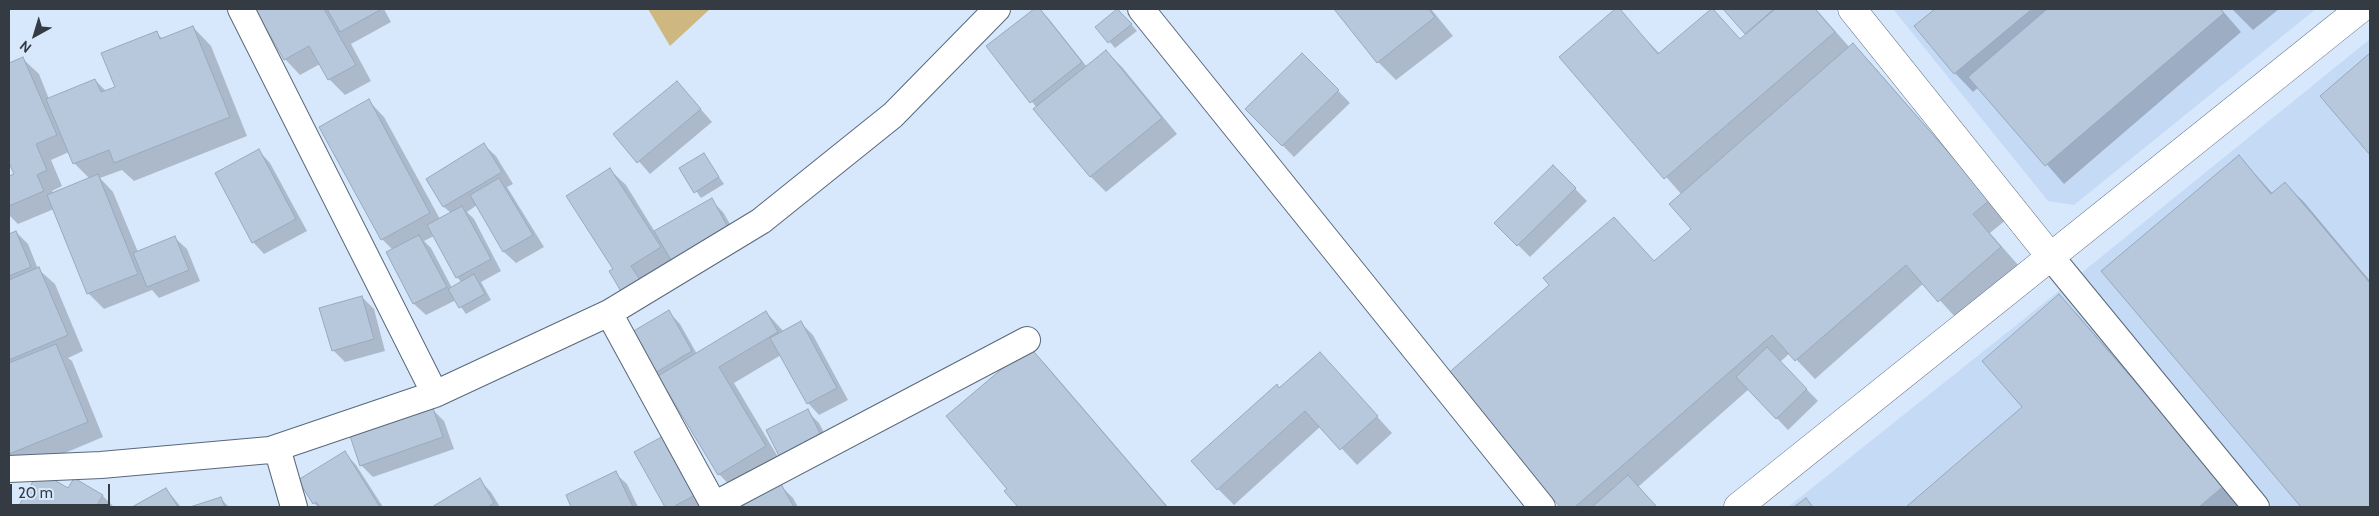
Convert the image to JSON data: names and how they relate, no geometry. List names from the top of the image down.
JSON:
{
  "scale_bar": "20 m",
  "north": "bottom left"
}
